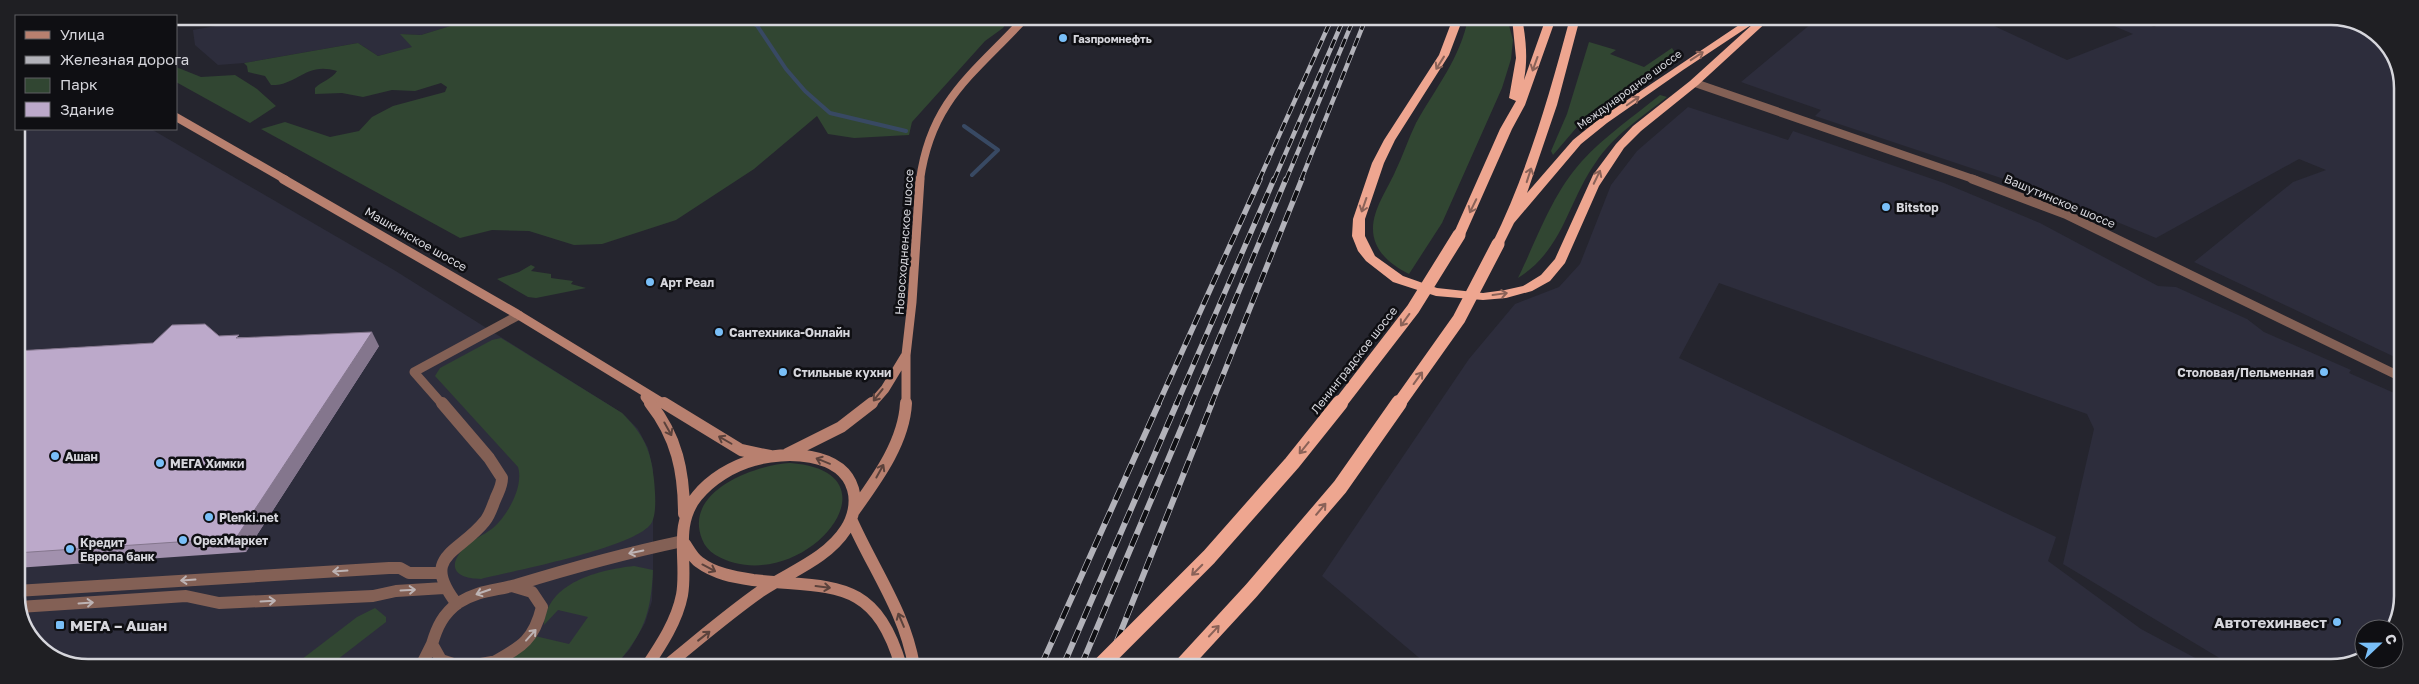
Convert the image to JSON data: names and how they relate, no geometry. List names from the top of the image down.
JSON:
{
  "streets": {
    "highway": ["Международное шоссе", "Ленинградское шоссе"],
    "main road": ["Машкинское шоссе", "Новосходненское шоссе"],
    "street": ["Вашутинское шоссе"]
  },
  "crossings": [
    ["Машкинское шоссе", "Новосходненское шоссе"]
  ],
  "one_way": ["Международное шоссе"],
  "places": {
    "other": [
      "Газпромнефть",
      "Bitstop",
      "Арт Реал",
      "Сантехника-Онлайн",
      "Стильные кухни",
      "Столовая/Пельменная",
      "Ашан",
      "МЕГА Химки",
      "Plenki.net",
      "ОрехМаркет",
      "Кредит Европа банк",
      "Автотехинвест"
    ],
    "transit": ["МЕГА – Ашан"]
  },
  "legend": [
    "Улица",
    "Железная дорога",
    "Парк",
    "Здание"
  ],
  "north": "right"
}
